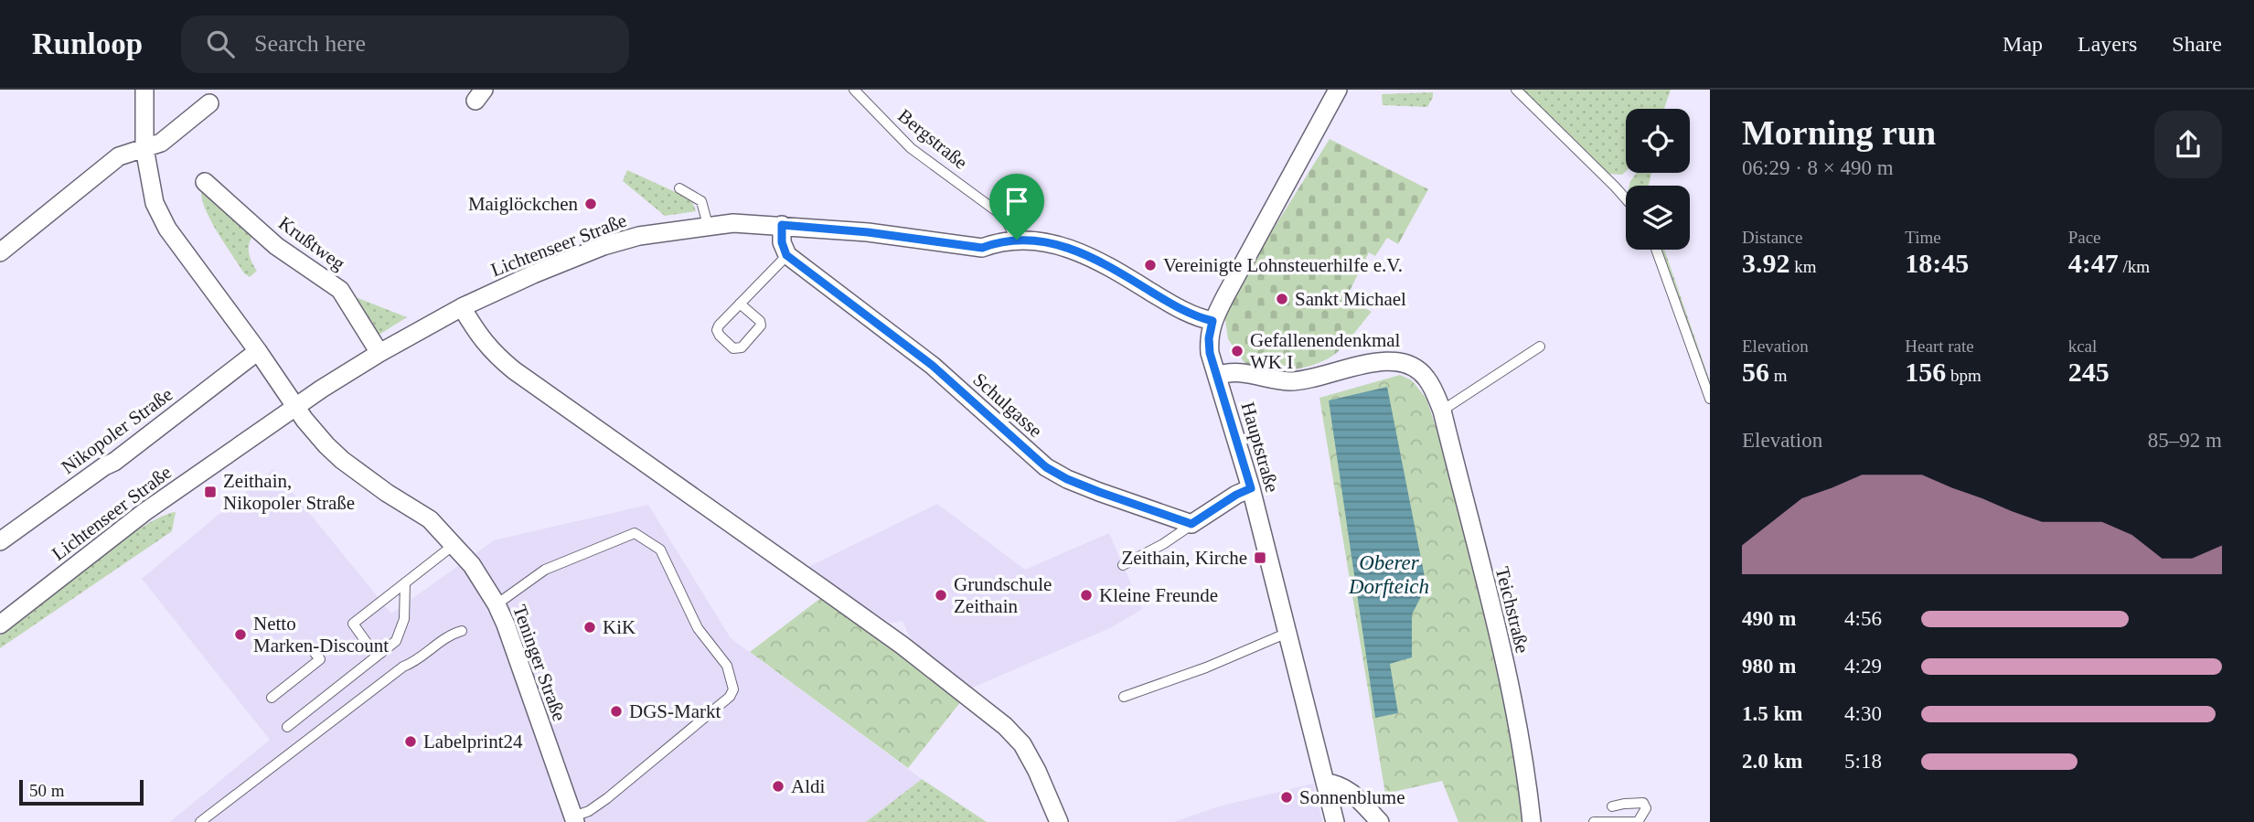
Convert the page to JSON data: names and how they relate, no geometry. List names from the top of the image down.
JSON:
{
  "streets": {
    "street": [
      "Krußtweg",
      "Lichtenseer Straße",
      "Schulgasse",
      "Nikopoler Straße",
      "Hauptstraße",
      "Teichstraße",
      "Teninger Straße"
    ],
    "lane": ["Bergstraße"]
  },
  "crossings": [
    ["Bergstraße", "Lichtenseer Straße"],
    ["Krußtweg", "Lichtenseer Straße"],
    ["Lichtenseer Straße", "Hauptstraße"],
    ["Lichtenseer Straße", "Teninger Straße"],
    ["Hauptstraße", "Teichstraße"]
  ],
  "water": ["Oberer Dorfteich"],
  "places": {
    "other": [
      "Maiglöckchen",
      "Vereinigte Lohnsteuerhilfe e.V.",
      "Sankt Michael",
      "Gefallenendenkmal WK I",
      "Grundschule Zeithain",
      "Kleine Freunde",
      "KiK",
      "Netto Marken-Discount",
      "DGS-Markt",
      "Labelprint24",
      "Aldi",
      "Sonnenblume"
    ],
    "transit": ["Zeithain, Nikopoler Straße", "Zeithain, Kirche"]
  },
  "scale_bar": "50 m",
  "page": {
    "header": "Runloop",
    "search": "Search here",
    "nav": ["Map", "Layers", "Share"],
    "heading": ["Morning run", "06:29 · 8 × 490 m"],
    "stats": [
      ["Distance", "3.92 km"],
      ["Time", "18:45"],
      ["Pace", "4:47 /km"],
      ["Elevation", "56 m"],
      ["Heart rate", "156 bpm"],
      ["kcal", "245"]
    ],
    "chart": ["Elevation", "85–92 m"],
    "list": [
      {
        "name": "490 m",
        "note": "4:56"
      },
      {
        "name": "980 m",
        "note": "4:29"
      },
      {
        "name": "1.5 km",
        "note": "4:30"
      },
      {
        "name": "2.0 km",
        "note": "5:18"
      }
    ],
    "scale": "50 m"
  }
}
